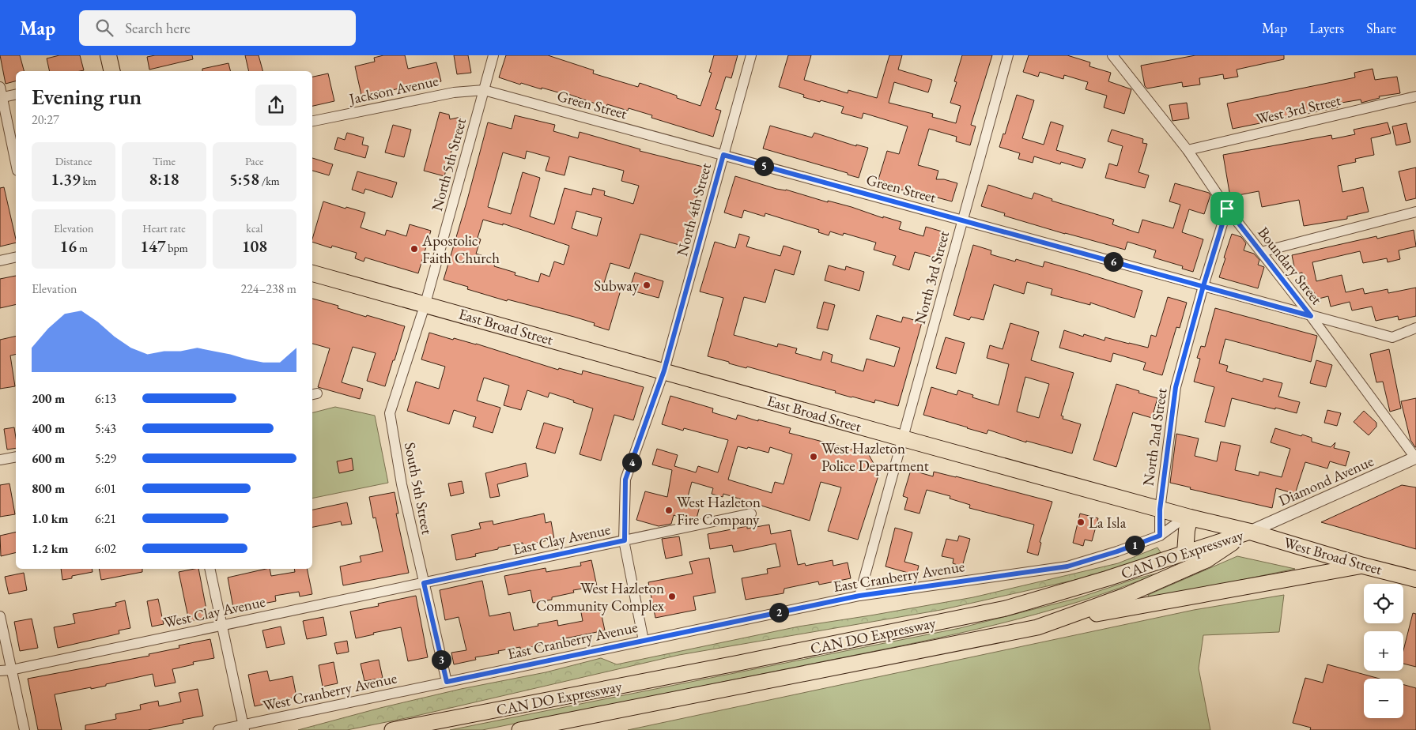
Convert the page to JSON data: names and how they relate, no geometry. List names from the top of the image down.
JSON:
{
  "streets": {
    "highway": ["East Broad Street", "West Broad Street"],
    "main road": ["CAN DO Expressway"],
    "street": [
      "Jackson Avenue",
      "Green Street",
      "West 3rd Street",
      "North 5th Street",
      "North 4th Street",
      "Boundary Street",
      "North 3rd Street",
      "North 2nd Street",
      "Diamond Avenue",
      "South 5th Street",
      "East Clay Avenue",
      "East Cranberry Avenue",
      "West Clay Avenue",
      "West Cranberry Avenue"
    ]
  },
  "crossings": [
    ["Jackson Avenue", "Green Street"],
    ["Jackson Avenue", "North 5th Street"],
    ["Green Street", "North 5th Street"],
    ["Green Street", "North 4th Street"],
    ["Green Street", "Boundary Street"],
    ["Green Street", "North 3rd Street"],
    ["Green Street", "North 2nd Street"],
    ["West 3rd Street", "Boundary Street"],
    ["North 5th Street", "East Broad Street"],
    ["North 5th Street", "South 5th Street"],
    ["North 4th Street", "East Broad Street"],
    ["North 4th Street", "East Clay Avenue"],
    ["North 4th Street", "East Cranberry Avenue"],
    ["Boundary Street", "North 2nd Street"],
    ["Boundary Street", "Diamond Avenue"],
    ["North 3rd Street", "East Broad Street"],
    ["North 3rd Street", "East Cranberry Avenue"],
    ["East Broad Street", "North 2nd Street"],
    ["East Broad Street", "Diamond Avenue"],
    ["East Broad Street", "South 5th Street"],
    ["East Broad Street", "CAN DO Expressway"],
    ["East Broad Street", "West Broad Street"],
    ["East Broad Street", "East Cranberry Avenue"],
    ["North 2nd Street", "East Cranberry Avenue"],
    ["Diamond Avenue", "CAN DO Expressway"],
    ["Diamond Avenue", "West Broad Street"],
    ["South 5th Street", "East Clay Avenue"],
    ["South 5th Street", "East Cranberry Avenue"],
    ["South 5th Street", "West Clay Avenue"],
    ["South 5th Street", "West Cranberry Avenue"],
    ["East Clay Avenue", "West Clay Avenue"],
    ["CAN DO Expressway", "West Broad Street"],
    ["East Cranberry Avenue", "West Cranberry Avenue"]
  ],
  "places": [
    "Apostolic Faith Church",
    "Subway",
    "West Hazleton Police Department",
    "West Hazleton Fire Company",
    "La Isla",
    "West Hazleton Community Complex"
  ],
  "page": {
    "header": "Map",
    "search": "Search here",
    "nav": ["Map", "Layers", "Share"],
    "heading": ["Evening run", "20:27"],
    "stats": [
      ["Distance", "1.39 km"],
      ["Time", "8:18"],
      ["Pace", "5:58 /km"],
      ["Elevation", "16 m"],
      ["Heart rate", "147 bpm"],
      ["kcal", "108"]
    ],
    "pins": [
      "5",
      "6",
      "4",
      "1",
      "2",
      "3"
    ],
    "chart": ["Elevation", "224–238 m"],
    "list": [
      {
        "name": "200 m",
        "note": "6:13"
      },
      {
        "name": "400 m",
        "note": "5:43"
      },
      {
        "name": "600 m",
        "note": "5:29"
      },
      {
        "name": "800 m",
        "note": "6:01"
      },
      {
        "name": "1.0 km",
        "note": "6:21"
      },
      {
        "name": "1.2 km",
        "note": "6:02"
      }
    ],
    "map_buttons": ["+", "−"]
  }
}
